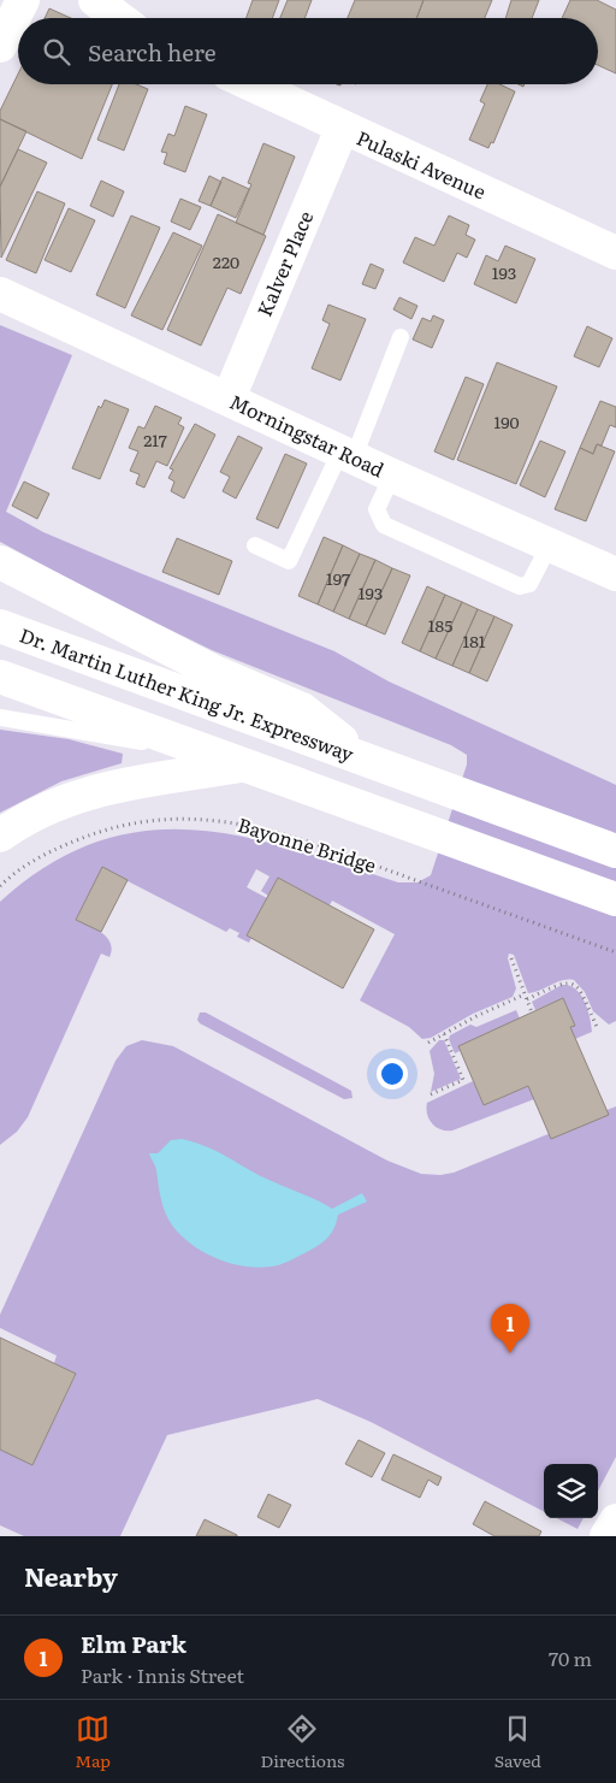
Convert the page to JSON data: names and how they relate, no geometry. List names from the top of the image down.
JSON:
{
  "streets": {
    "main road": [
      "Pulaski Avenue",
      "Kalver Place",
      "Morningstar Road",
      "Dr. Martin Luther King Jr. Expressway"
    ],
    "path": ["Bayonne Bridge"]
  },
  "crossings": [
    ["Pulaski Avenue", "Kalver Place"],
    ["Kalver Place", "Morningstar Road"]
  ],
  "house_numbers": [
    "220",
    "193",
    "190",
    "217",
    "197",
    "193",
    "185",
    "181"
  ],
  "page": {
    "search": "Search here",
    "pins": "1",
    "heading": "Nearby",
    "list": [
      {
        "mark": "1",
        "name": "Elm Park",
        "note": "Park · Innis Street",
        "value": "70 m"
      }
    ],
    "nav": ["Map", "Directions", "Saved"]
  }
}
